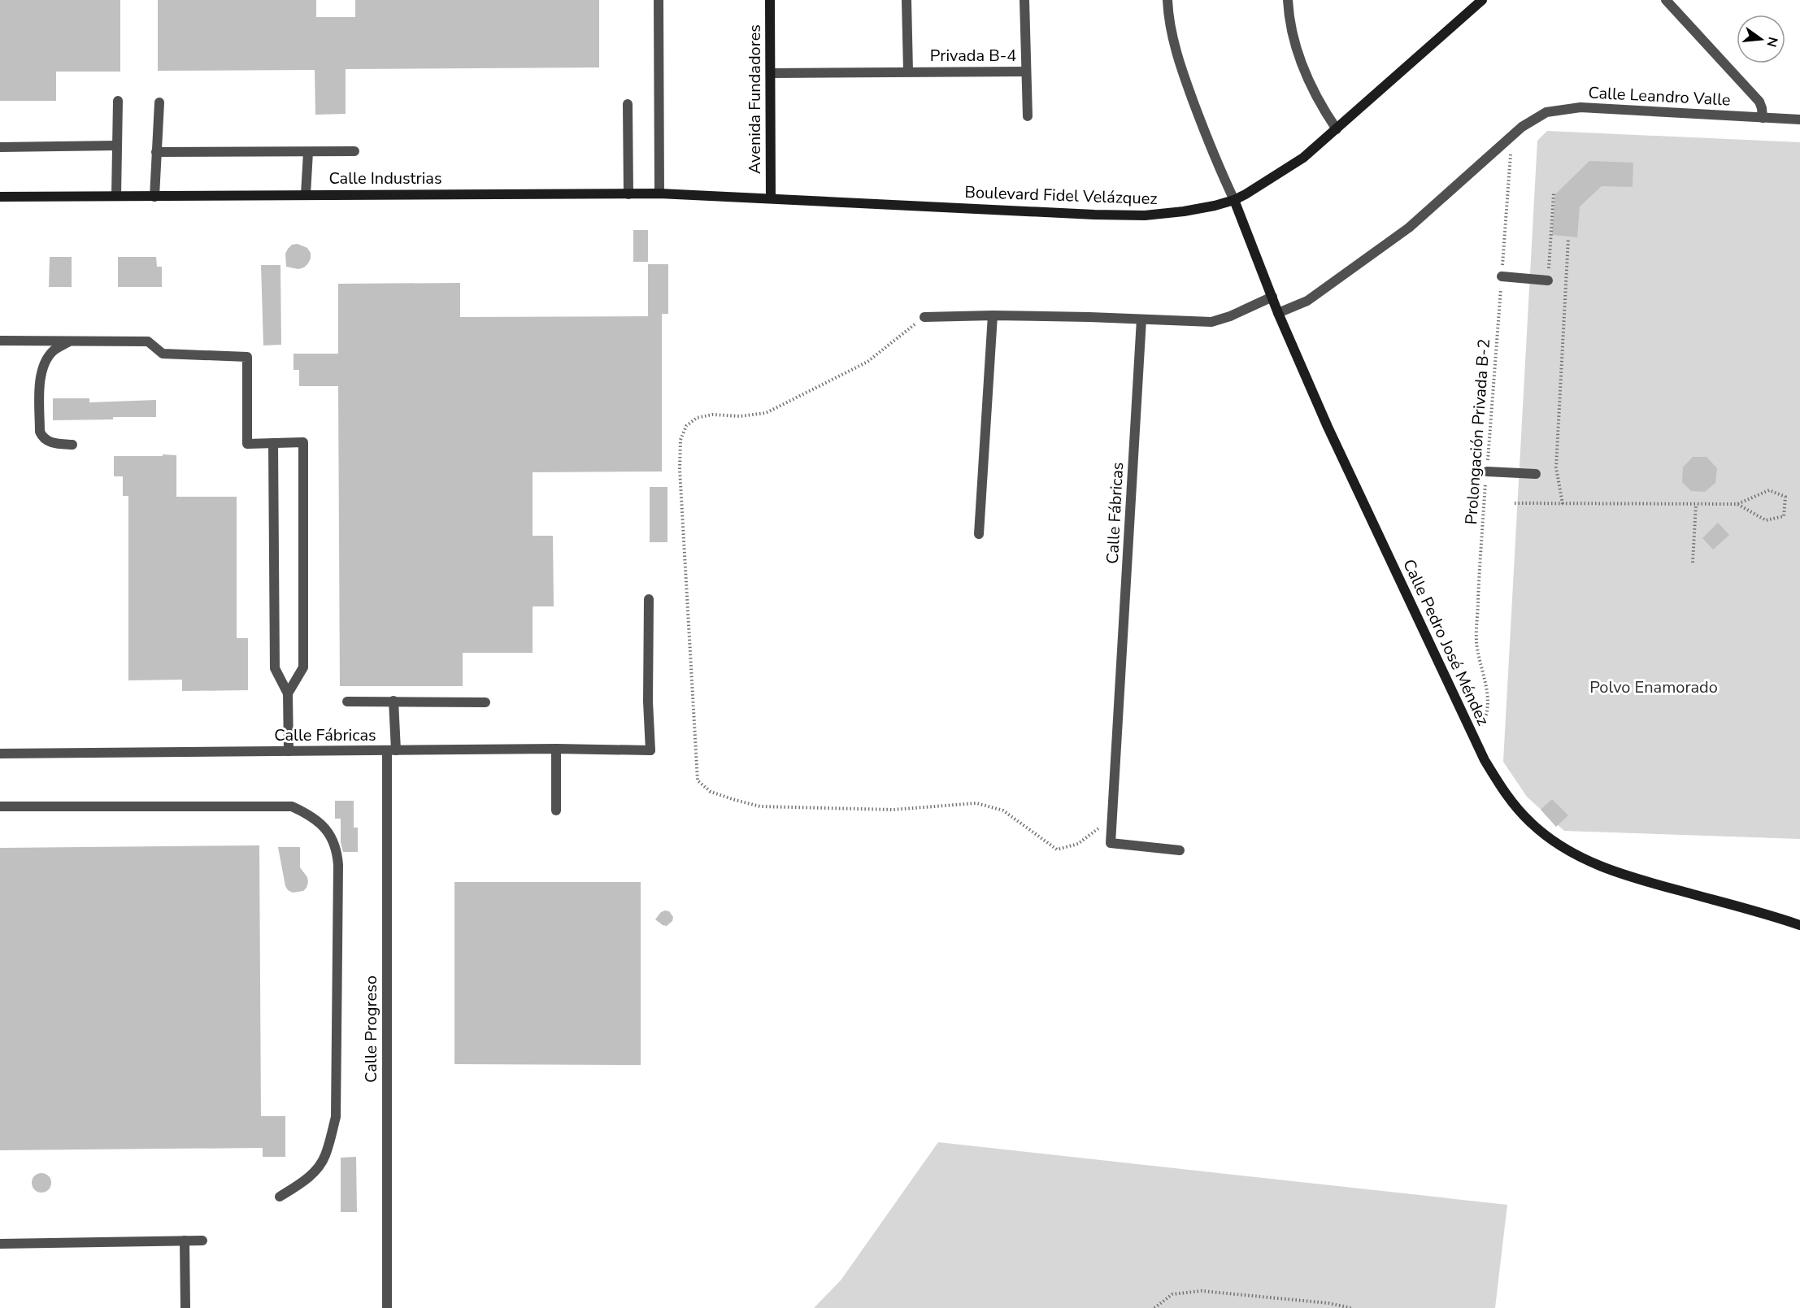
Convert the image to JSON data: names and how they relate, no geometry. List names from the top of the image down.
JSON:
{
  "streets": {
    "street": [
      "Privada B-4",
      "Calle Leandro Valle",
      "Avenida Fundadores",
      "Calle Industrias",
      "Boulevard Fidel Velázquez",
      "Calle Fábricas",
      "Calle Pedro José Méndez",
      "Calle Progreso"
    ],
    "path": ["Prolongación Privada B-2"]
  },
  "crossings": [
    ["Privada B-4", "Avenida Fundadores"],
    ["Calle Leandro Valle", "Prolongación Privada B-2"],
    ["Calle Leandro Valle", "Calle Pedro José Méndez"],
    ["Avenida Fundadores", "Calle Industrias"],
    ["Avenida Fundadores", "Boulevard Fidel Velázquez"],
    ["Calle Industrias", "Boulevard Fidel Velázquez"],
    ["Boulevard Fidel Velázquez", "Calle Pedro José Méndez"],
    ["Prolongación Privada B-2", "Calle Pedro José Méndez"],
    ["Calle Fábricas", "Calle Progreso"]
  ],
  "parks": ["Polvo Enamorado"],
  "north": "right"
}
